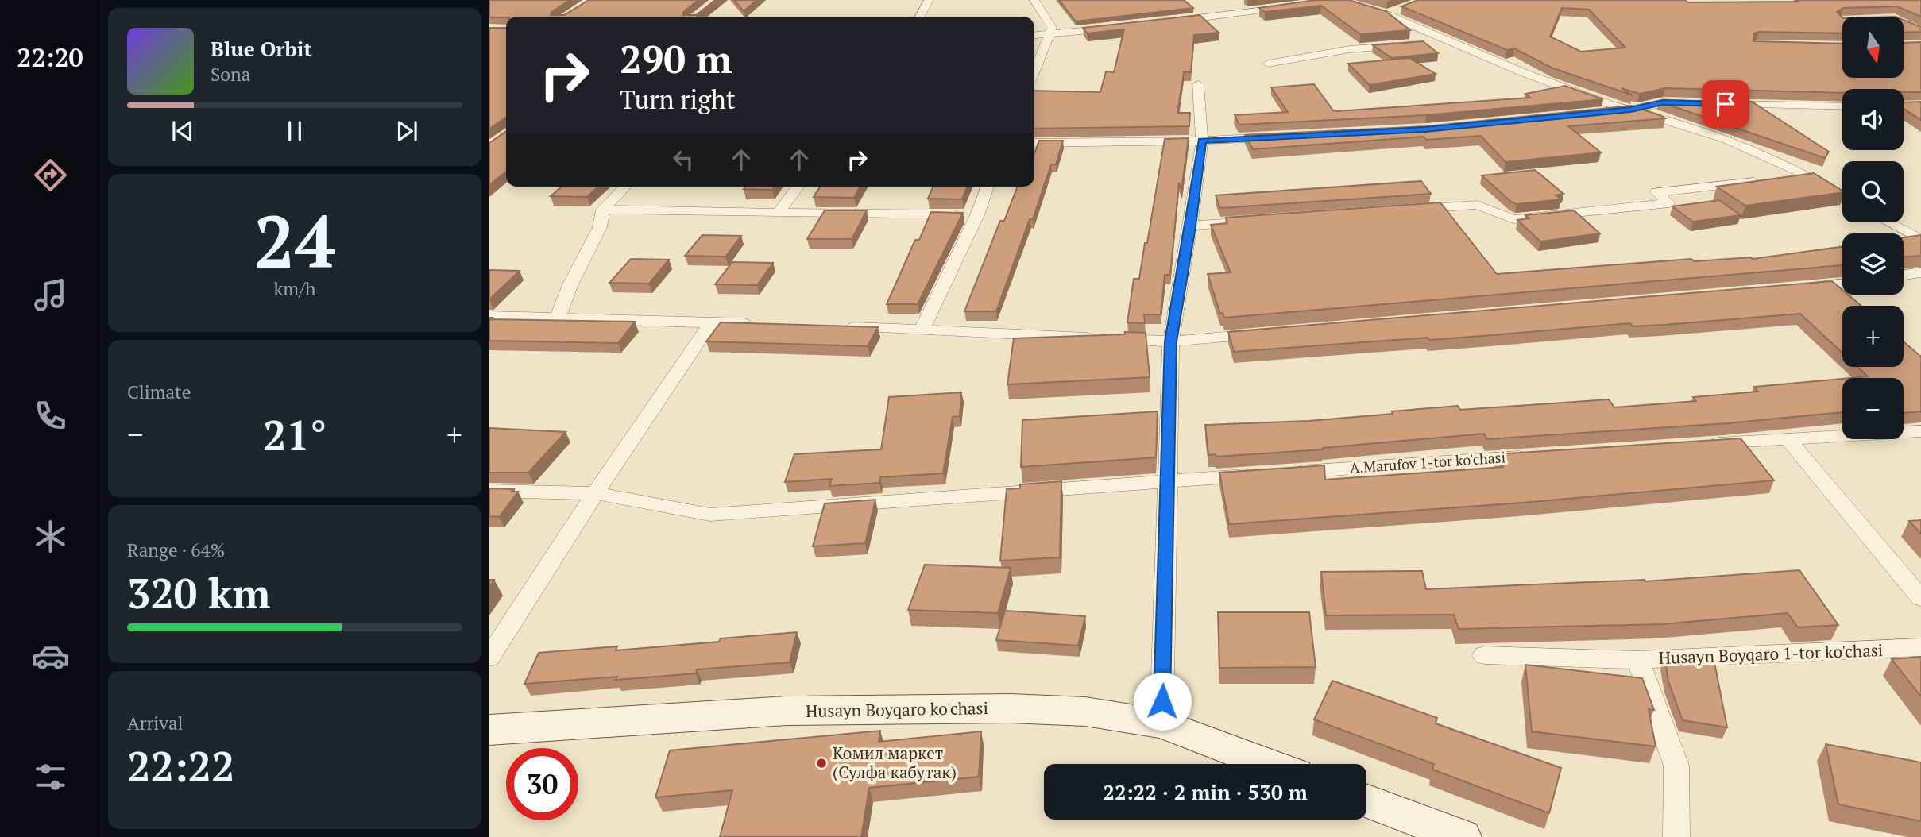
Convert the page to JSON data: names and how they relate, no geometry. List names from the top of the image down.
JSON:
{
  "streets": {
    "main road": ["Husayn Boyqaro ko'chasi"],
    "street": ["A.Marufov 1-tor ko'chasi", "Husayn Boyqaro 1-tor ko'chasi"]
  },
  "places": ["Комил маркет (Сулфа кабутак)"],
  "north": "bottom",
  "page": {
    "tabs": "22:20",
    "map_buttons": ["+", "−"],
    "turn": ["290 m", "Turn right"],
    "song": ["Blue Orbit", "Sona"],
    "tile": [
      ["24", "km/h"],
      "Climate",
      ["Range · 64%", "320 km"],
      ["Arrival", "22:22"]
    ],
    "heat": ["−", "21°", "+"],
    "limit": "30",
    "trip": "22:22 · 2 min · 530 m"
  }
}
